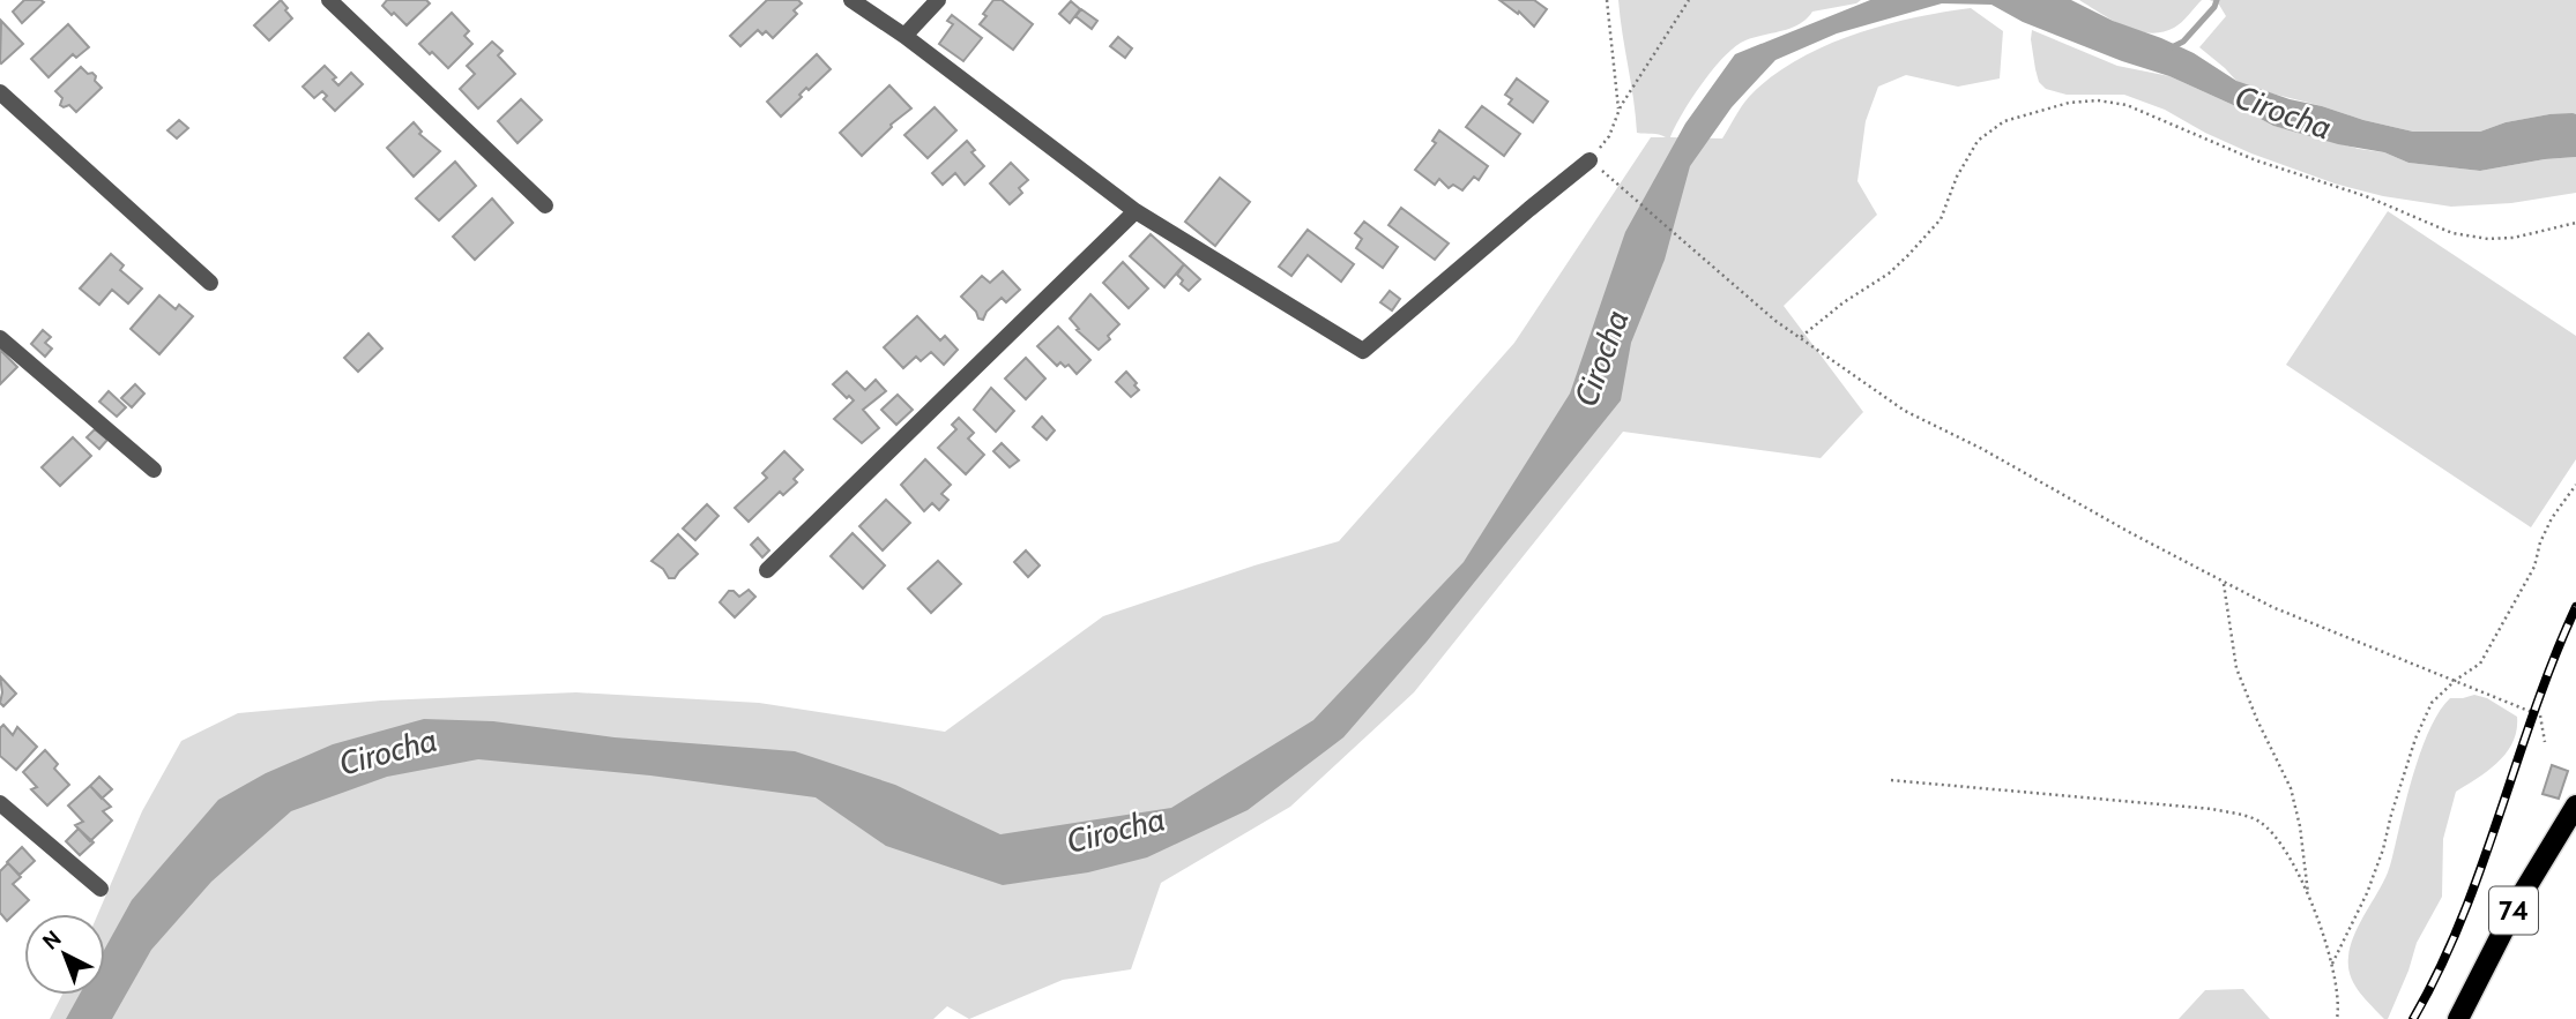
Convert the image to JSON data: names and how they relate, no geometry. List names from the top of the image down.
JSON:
{
  "streets": {
    "main road": ["74"]
  },
  "water": ["Cirocha"],
  "north": "top left"
}
